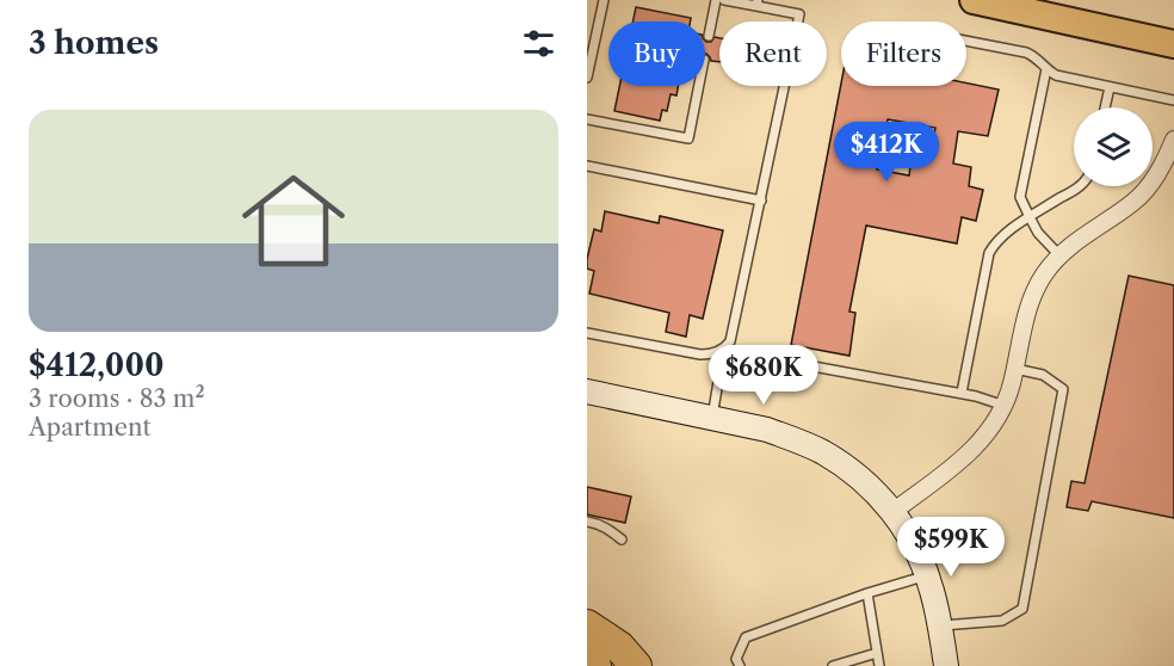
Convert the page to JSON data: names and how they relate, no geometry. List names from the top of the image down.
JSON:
{
  "page": {
    "heading": "3 homes",
    "chip": ["Buy", "Rent", "Filters"],
    "list": [
      {
        "name": "$412,000",
        "note": "3 rooms · 83 m² · Apartment"
      }
    ],
    "price": ["$412K", "$680K", "$599K"]
  }
}
